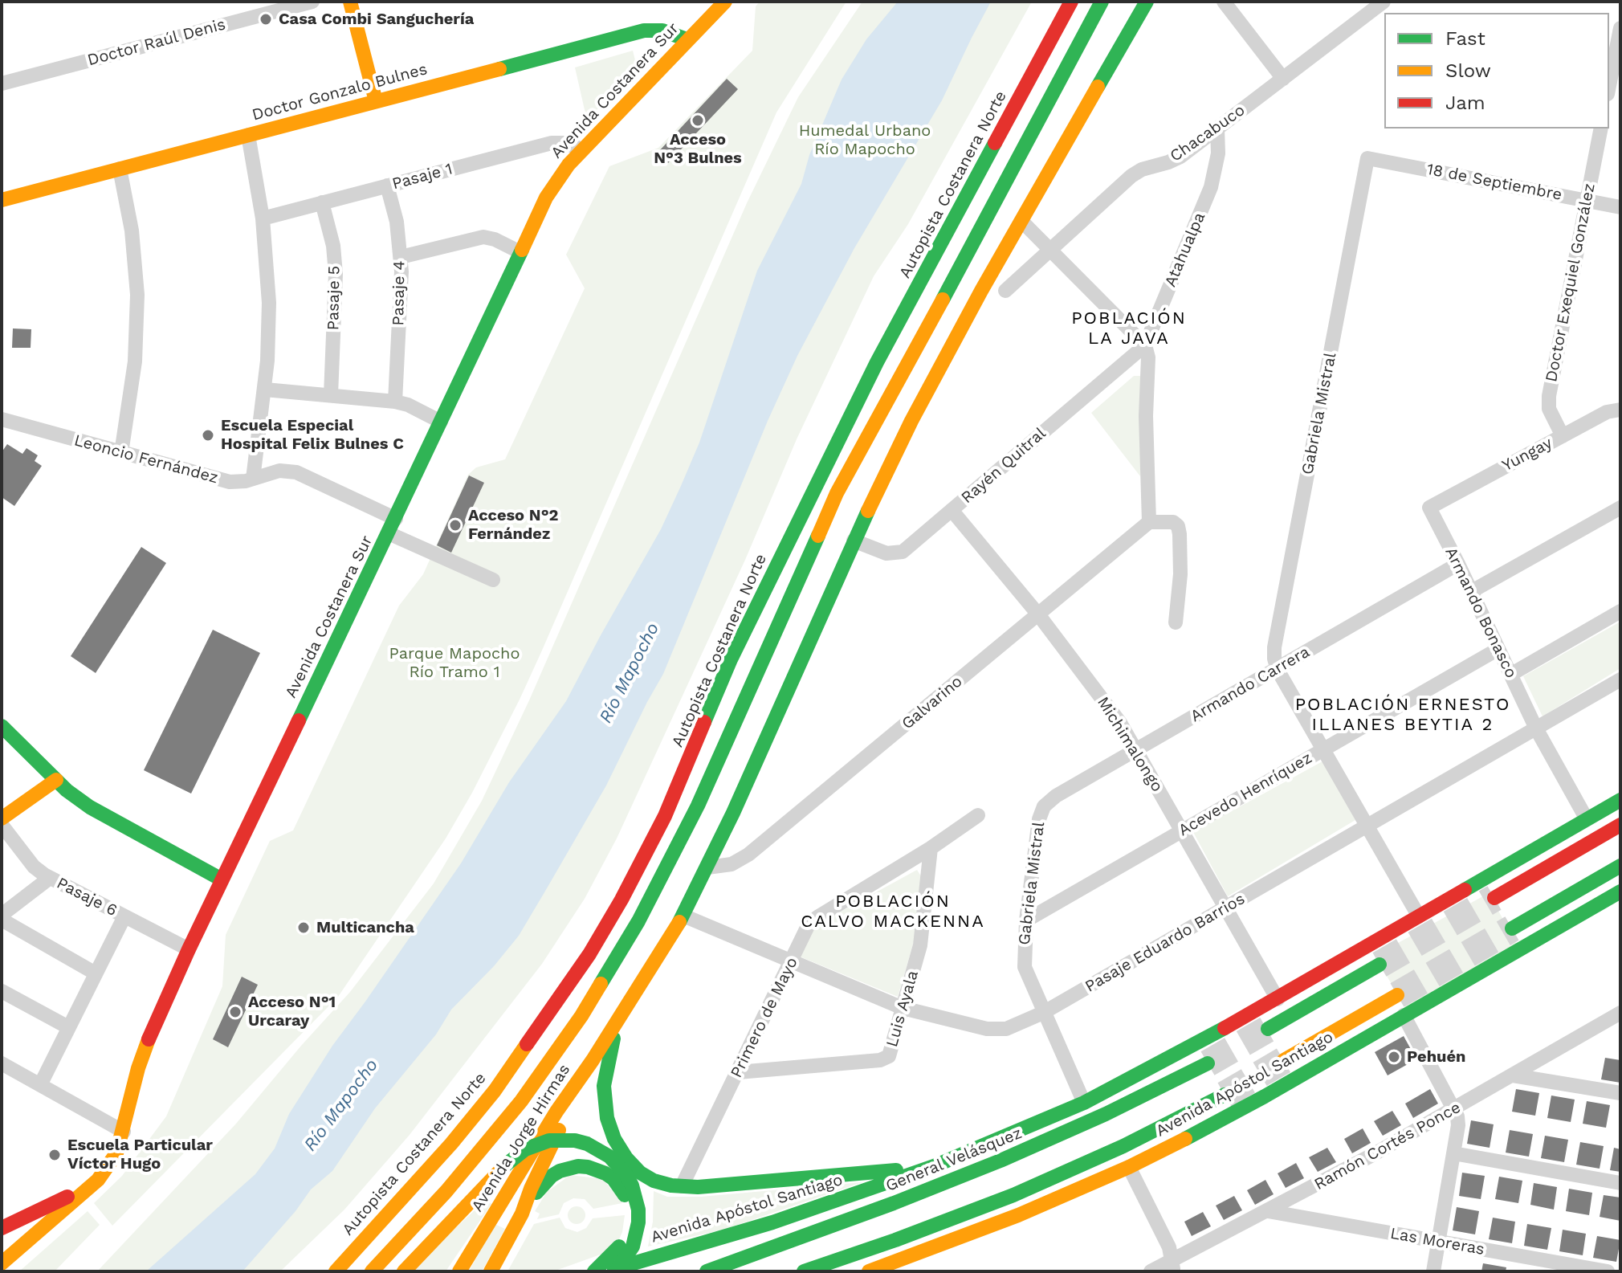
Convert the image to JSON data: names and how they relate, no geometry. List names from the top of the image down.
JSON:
{
  "streets": {
    "main road": [
      "Avenida Costanera Sur",
      "Doctor Gonzalo Bulnes",
      "Autopista Costanera Norte",
      "Avenida Apóstol Santiago",
      "Avenida Jorge Hirmas",
      "General Velásquez"
    ],
    "street": [
      "Doctor Raúl Denis",
      "Chacabuco",
      "Pasaje 1",
      "18 de Septiembre",
      "Atahualpa",
      "Doctor Exequiel González",
      "Pasaje 4",
      "Pasaje 5",
      "Gabriela Mistral",
      "Yungay",
      "Leoncio Fernández",
      "Rayén Quitral",
      "Armando Bonasco",
      "Armando Carrera",
      "Galvarino",
      "Michimalongo",
      "Acevedo Henríquez",
      "Pasaje 6",
      "Pasaje Eduardo Barrios",
      "Luis Ayala",
      "Primero de Mayo",
      "Ramón Cortés Ponce",
      "Las Moreras"
    ]
  },
  "crossings": [
    ["Avenida Costanera Sur", "Doctor Gonzalo Bulnes"],
    ["Avenida Costanera Sur", "Pasaje 1"],
    ["Avenida Costanera Sur", "Leoncio Fernández"],
    ["Avenida Costanera Sur", "Pasaje 6"],
    ["Chacabuco", "Atahualpa"],
    ["Pasaje 1", "Pasaje 4"],
    ["Pasaje 1", "Pasaje 5"],
    ["18 de Septiembre", "Doctor Exequiel González"],
    ["18 de Septiembre", "Gabriela Mistral"],
    ["Atahualpa", "Rayén Quitral"],
    ["Atahualpa", "Galvarino"],
    ["Doctor Exequiel González", "Yungay"],
    ["Gabriela Mistral", "Armando Carrera"],
    ["Gabriela Mistral", "Acevedo Henríquez"],
    ["Gabriela Mistral", "Pasaje Eduardo Barrios"],
    ["Gabriela Mistral", "Avenida Apóstol Santiago"],
    ["Yungay", "Armando Bonasco"],
    ["Rayén Quitral", "Michimalongo"],
    ["Armando Bonasco", "Armando Carrera"],
    ["Armando Bonasco", "Acevedo Henríquez"],
    ["Armando Bonasco", "Pasaje Eduardo Barrios"],
    ["Armando Bonasco", "Avenida Apóstol Santiago"],
    ["Armando Carrera", "Michimalongo"],
    ["Galvarino", "Michimalongo"],
    ["Michimalongo", "Acevedo Henríquez"],
    ["Michimalongo", "Pasaje Eduardo Barrios"],
    ["Michimalongo", "Avenida Apóstol Santiago"],
    ["Pasaje Eduardo Barrios", "Luis Ayala"],
    ["Pasaje Eduardo Barrios", "Primero de Mayo"],
    ["Luis Ayala", "Primero de Mayo"],
    ["Primero de Mayo", "Avenida Apóstol Santiago"],
    ["Ramón Cortés Ponce", "Las Moreras"]
  ],
  "districts": ["POBLACIÓN LA JAVA", "POBLACIÓN ERNESTO ILLANES BEYTIA 2", "POBLACIÓN CALVO MACKENNA"],
  "water": ["Río Mapocho"],
  "parks": ["Humedal Urbano Río Mapocho", "Parque Mapocho Río Tramo 1"],
  "places": [
    "Casa Combi Sanguchería",
    "Acceso N°3 Bulnes",
    "Escuela Especial Hospital Felix Bulnes C",
    "Acceso N°2 Fernández",
    "Multicancha",
    "Acceso N°1 Urcaray",
    "Pehuén",
    "Escuela Particular Víctor Hugo"
  ],
  "legend": ["Fast", "Slow", "Jam"]
}
